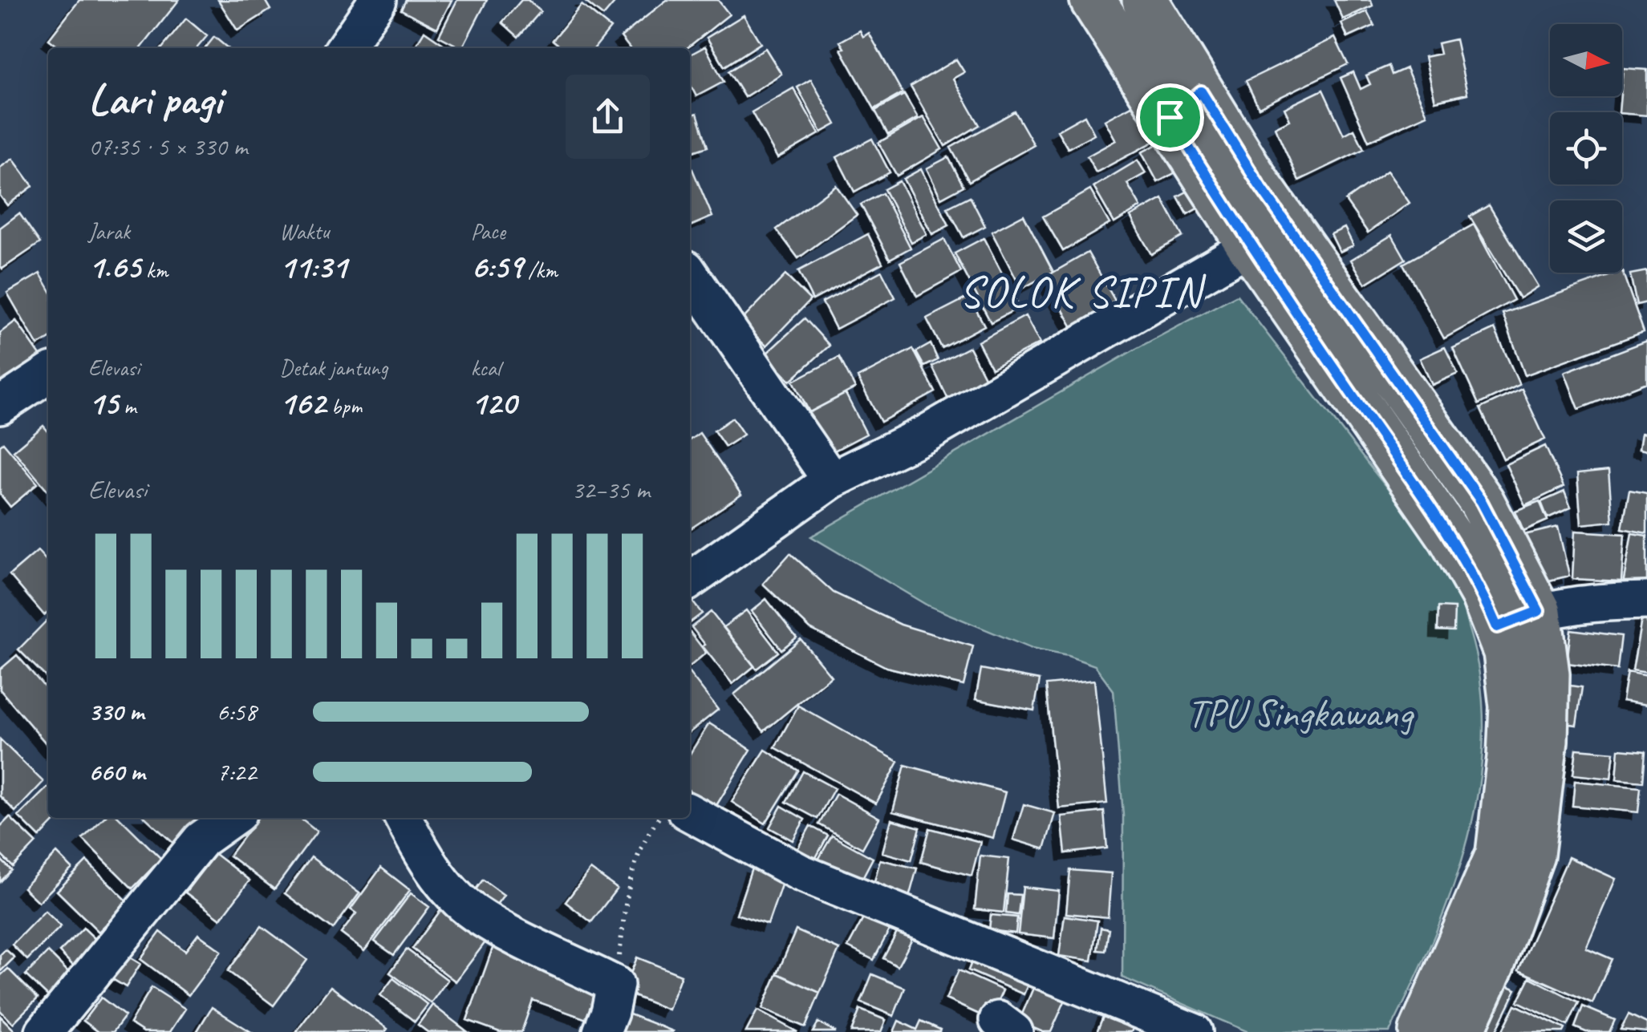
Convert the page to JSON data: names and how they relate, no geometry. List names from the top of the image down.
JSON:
{
  "districts": ["SOLOK SIPIN"],
  "parks": ["TPU Singkawang"],
  "north": "right",
  "page": {
    "heading": ["Lari pagi", "07:35 · 5 × 330 m"],
    "stats": [
      ["Jarak", "1.65 km"],
      ["Waktu", "11:31"],
      ["Pace", "6:59 /km"],
      ["Elevasi", "15 m"],
      ["Detak jantung", "162 bpm"],
      ["kcal", "120"]
    ],
    "chart": ["Elevasi", "32–35 m"],
    "list": [
      {
        "name": "330 m",
        "note": "6:58"
      },
      {
        "name": "660 m",
        "note": "7:22"
      }
    ]
  }
}
